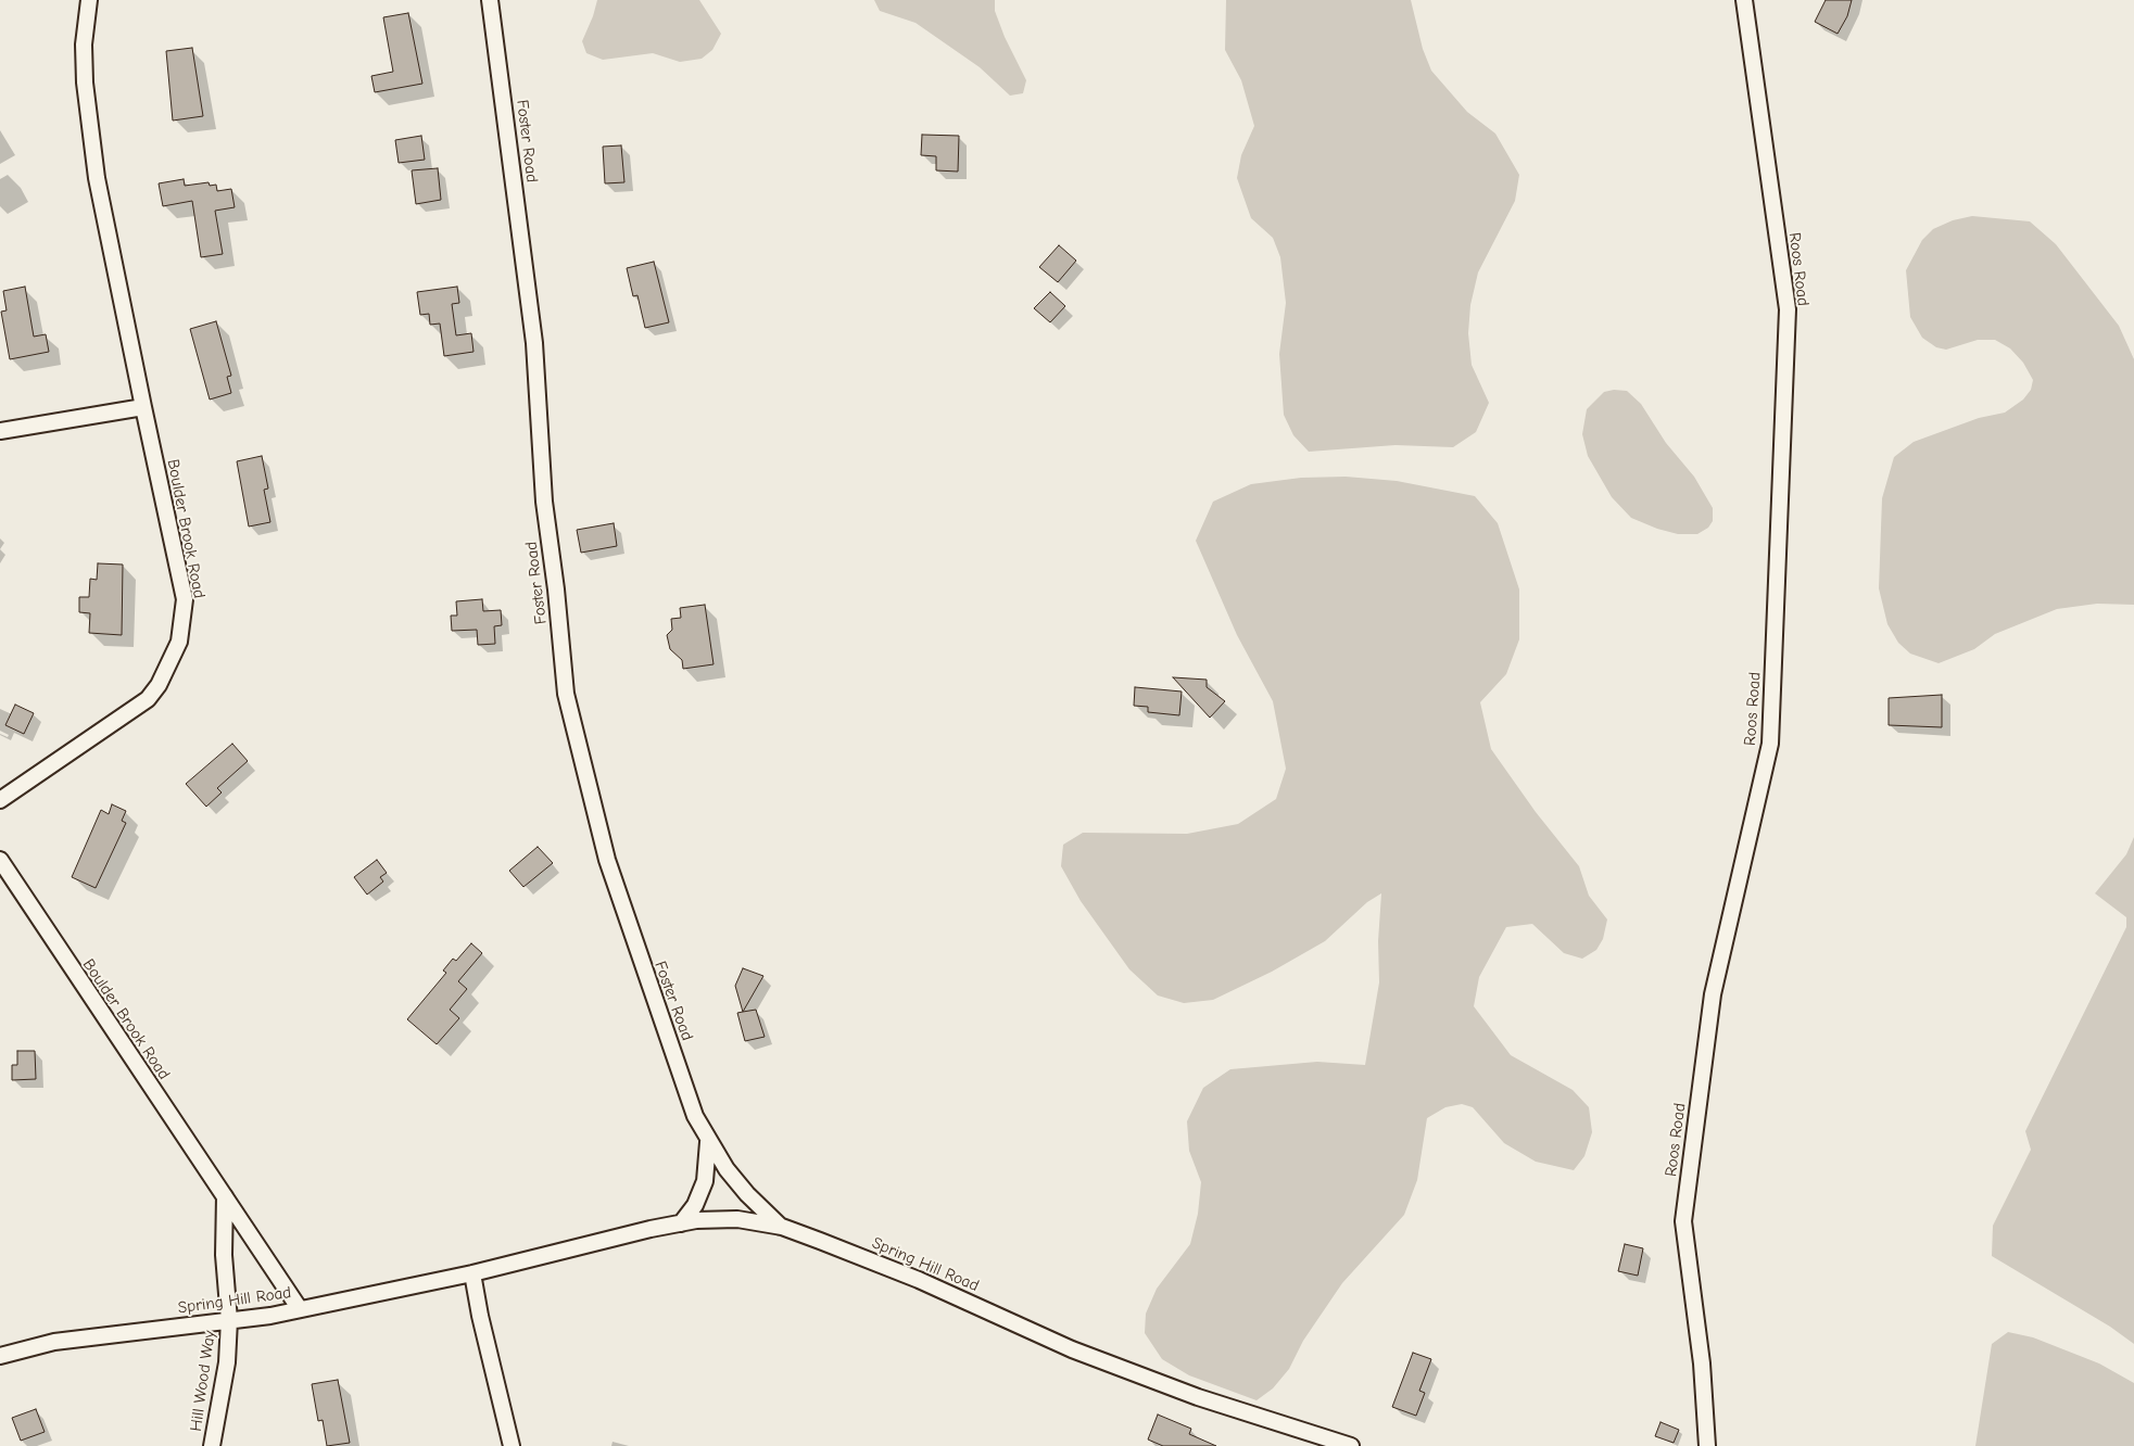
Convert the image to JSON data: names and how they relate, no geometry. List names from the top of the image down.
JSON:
{
  "streets": {
    "street": [
      "Foster Road",
      "Roos Road",
      "Boulder Brook Road",
      "Spring Hill Road",
      "Hill Wood Way"
    ]
  },
  "crossings": [
    ["Foster Road", "Spring Hill Road"],
    ["Boulder Brook Road", "Spring Hill Road"],
    ["Spring Hill Road", "Hill Wood Way"]
  ]
}
